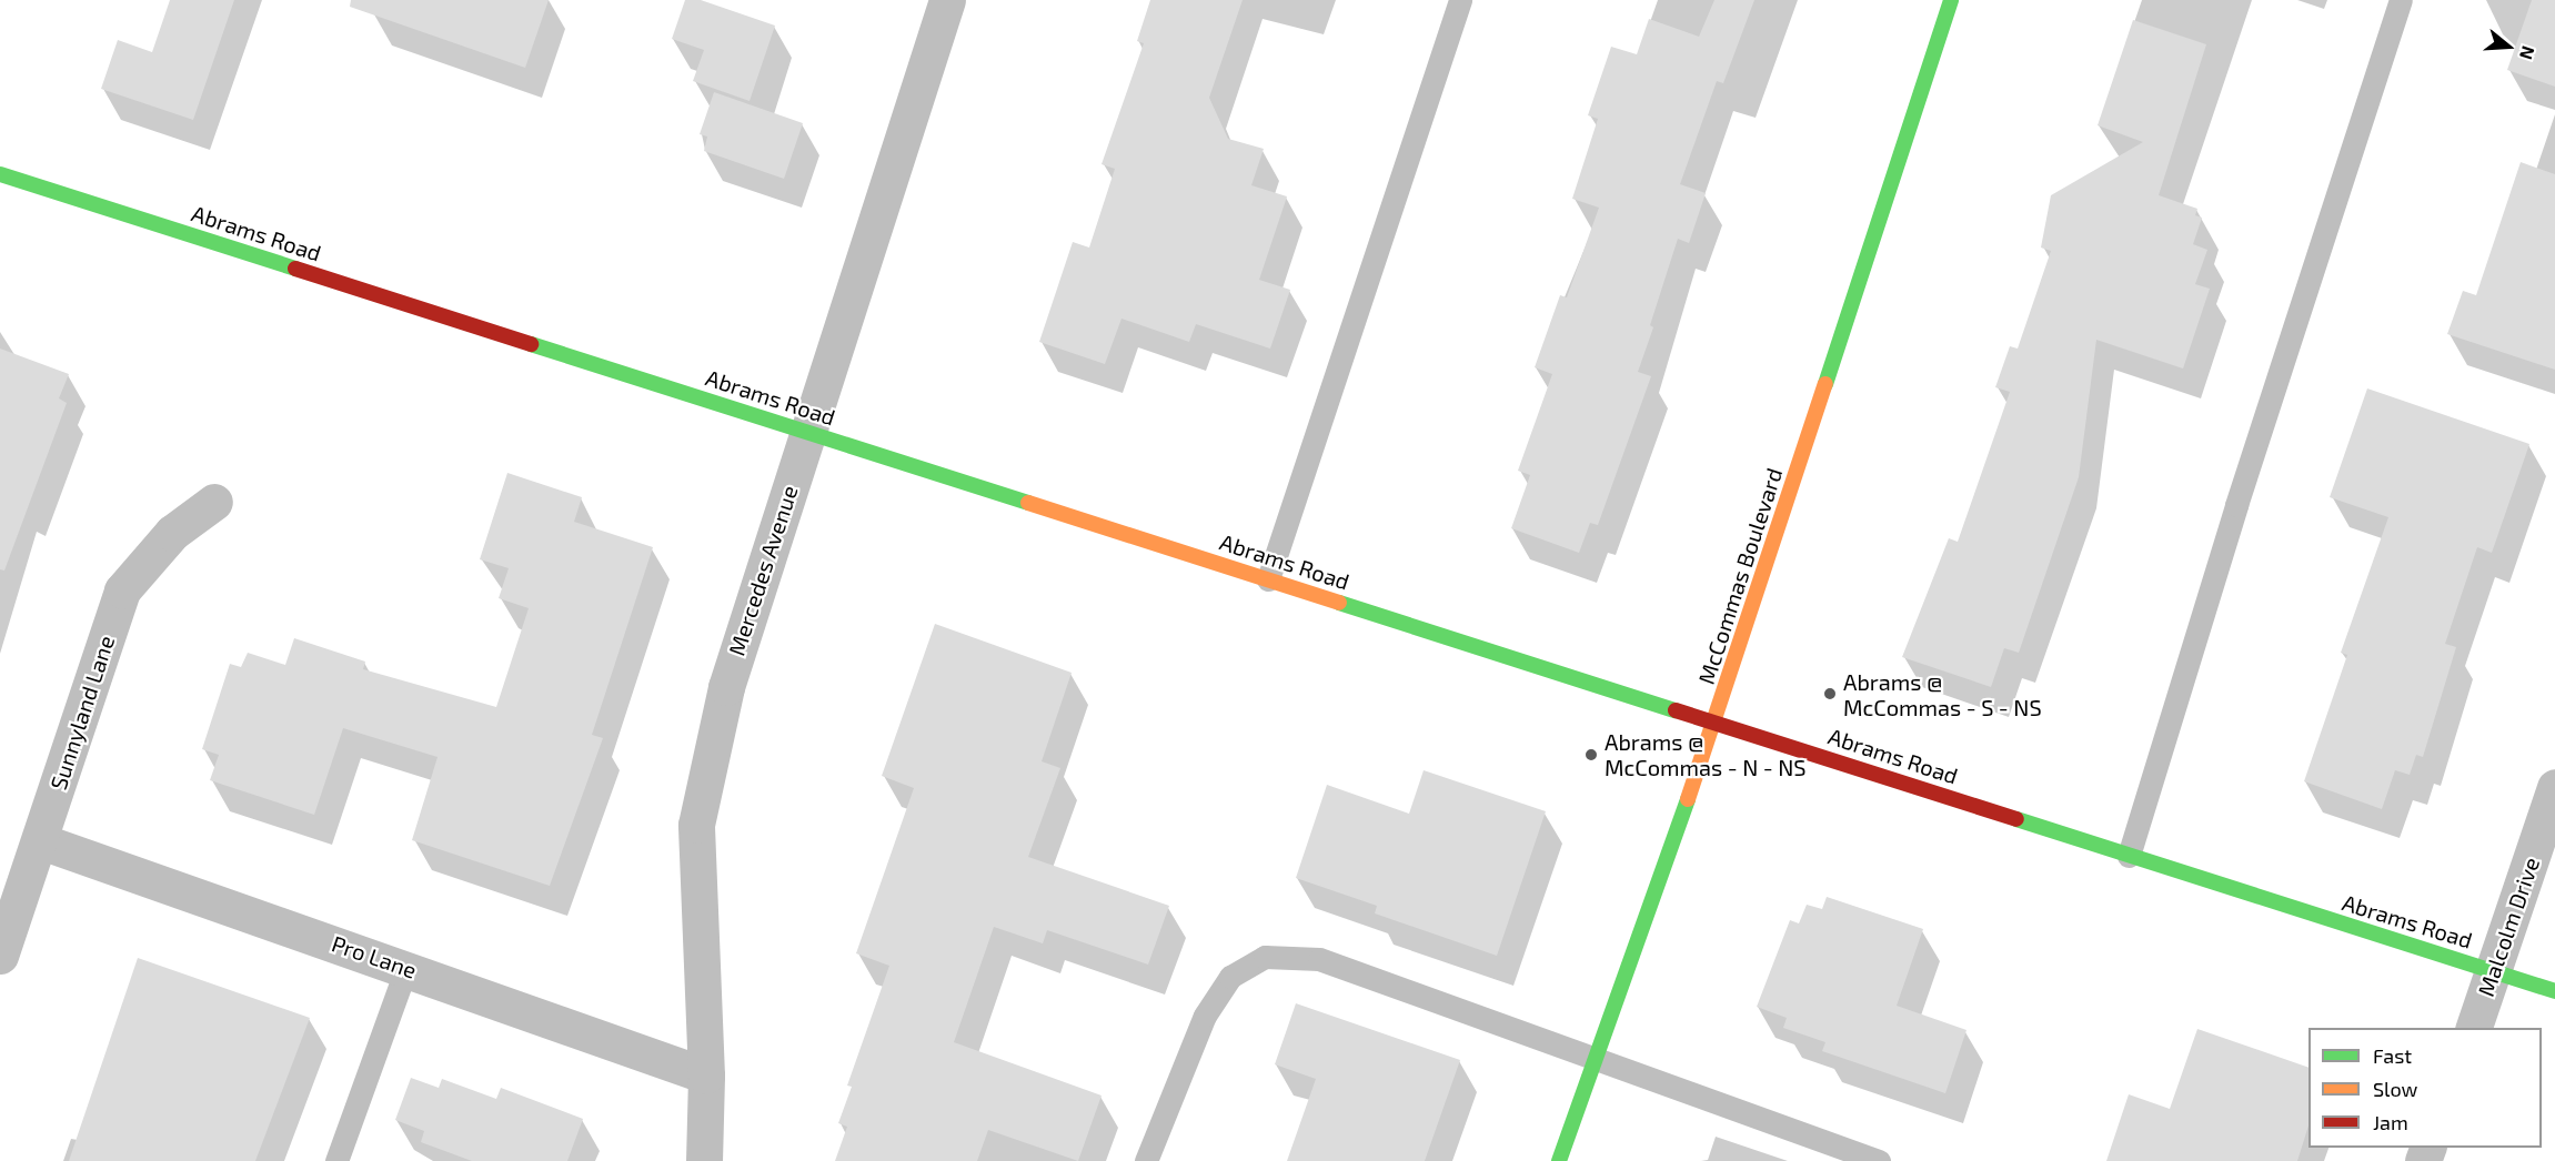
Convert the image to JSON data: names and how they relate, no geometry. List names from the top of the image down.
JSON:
{
  "streets": {
    "main road": ["Abrams Road", "McCommas Boulevard"],
    "street": [
      "Mercedes Avenue",
      "Sunnyland Lane",
      "Malcolm Drive",
      "Pro Lane"
    ]
  },
  "crossings": [
    ["Abrams Road", "Mercedes Avenue"],
    ["Abrams Road", "McCommas Boulevard"],
    ["Abrams Road", "Malcolm Drive"],
    ["Mercedes Avenue", "Pro Lane"],
    ["Sunnyland Lane", "Pro Lane"]
  ],
  "places": ["Abrams @ McCommas - S - NS", "Abrams @ McCommas - N - NS"],
  "legend": ["Fast", "Slow", "Jam"],
  "north": "right"
}
